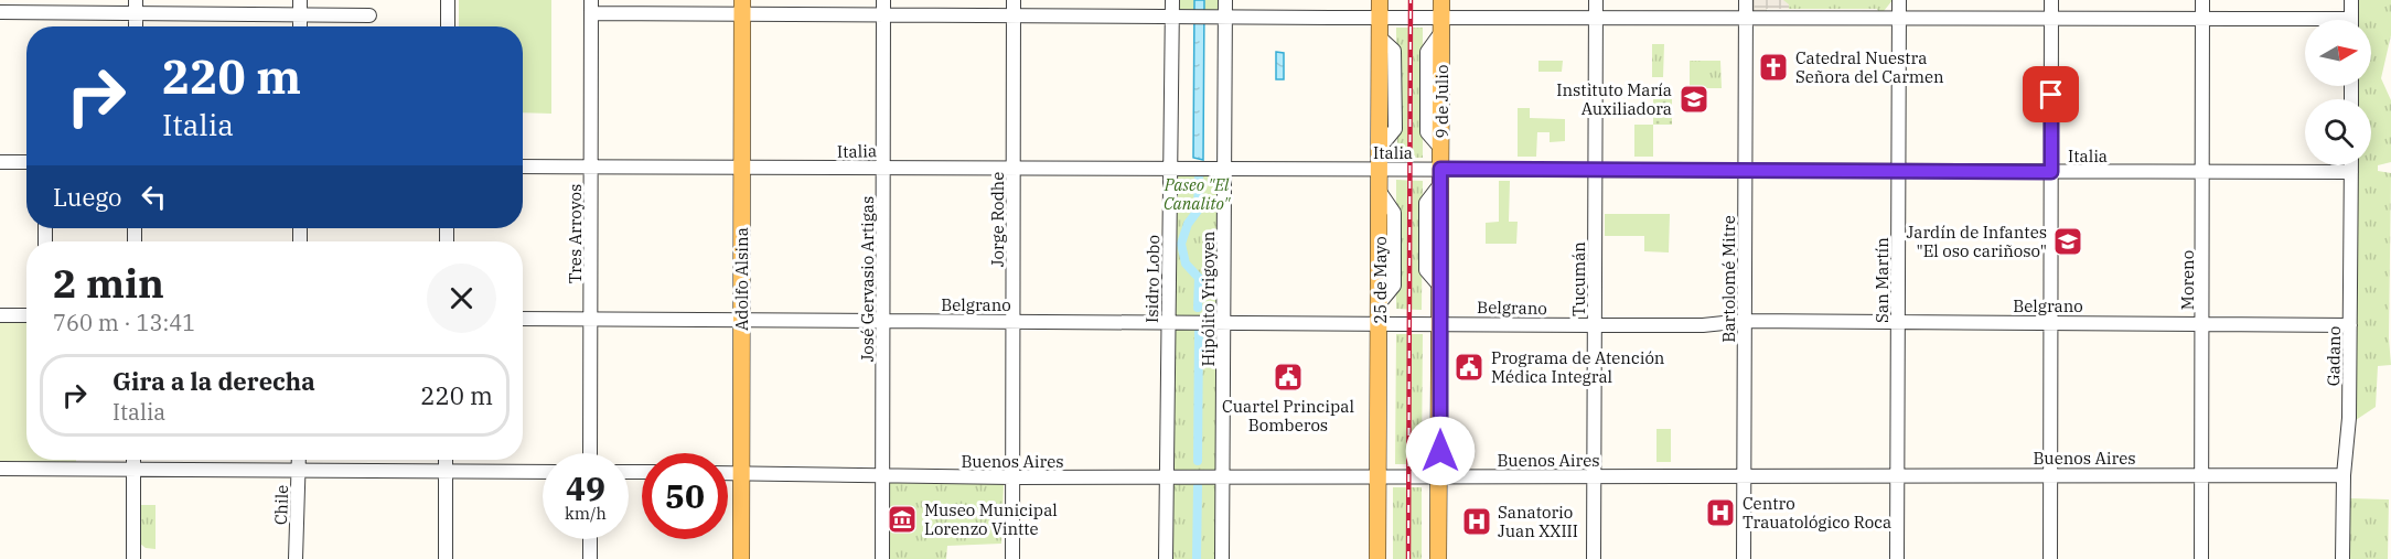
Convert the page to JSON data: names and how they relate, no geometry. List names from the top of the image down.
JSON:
{
  "streets": {
    "main road": ["9 de Julio", "Adolfo Alsina", "25 de Mayo"],
    "street": [
      "Italia",
      "Jorge Rodhe",
      "Tres Arroyos",
      "José Gervasio Artigas",
      "Isidro Lobo",
      "Tucumán",
      "Bartolomé Mitre",
      "San Martín",
      "Moreno",
      "Hipólito Yrigoyen",
      "Belgrano",
      "Gadano",
      "Buenos Aires",
      "Chile"
    ]
  },
  "crossings": [
    ["9 de Julio", "Italia"],
    ["9 de Julio", "Belgrano"],
    ["9 de Julio", "Buenos Aires"],
    ["Italia", "Jorge Rodhe"],
    ["Italia", "Tres Arroyos"],
    ["Italia", "Adolfo Alsina"],
    ["Italia", "José Gervasio Artigas"],
    ["Italia", "Isidro Lobo"],
    ["Italia", "Tucumán"],
    ["Italia", "Bartolomé Mitre"],
    ["Italia", "25 de Mayo"],
    ["Italia", "San Martín"],
    ["Italia", "Moreno"],
    ["Italia", "Hipólito Yrigoyen"],
    ["Italia", "Gadano"],
    ["Jorge Rodhe", "Belgrano"],
    ["Jorge Rodhe", "Buenos Aires"],
    ["Tres Arroyos", "Belgrano"],
    ["Adolfo Alsina", "Belgrano"],
    ["Adolfo Alsina", "Buenos Aires"],
    ["José Gervasio Artigas", "Belgrano"],
    ["José Gervasio Artigas", "Buenos Aires"],
    ["Isidro Lobo", "Belgrano"],
    ["Isidro Lobo", "Buenos Aires"],
    ["Tucumán", "Belgrano"],
    ["Tucumán", "Buenos Aires"],
    ["Bartolomé Mitre", "Belgrano"],
    ["Bartolomé Mitre", "Buenos Aires"],
    ["25 de Mayo", "Belgrano"],
    ["25 de Mayo", "Buenos Aires"],
    ["San Martín", "Belgrano"],
    ["San Martín", "Buenos Aires"],
    ["Moreno", "Belgrano"],
    ["Moreno", "Buenos Aires"],
    ["Hipólito Yrigoyen", "Belgrano"],
    ["Hipólito Yrigoyen", "Buenos Aires"],
    ["Belgrano", "Gadano"],
    ["Gadano", "Buenos Aires"]
  ],
  "parks": ["Paseo \"El Canalito\""],
  "places": {
    "church": ["Catedral Nuestra Señora del Carmen"],
    "school or university": ["Instituto María Auxiliadora", "Jardín de Infantes \"El oso cariñoso\""],
    "public building": ["Programa de Atención Médica Integral", "Cuartel Principal Bomberos"],
    "hospital": ["Centro Trauatológico Roca", "Sanatorio Juan XXIII"],
    "museum": ["Museo Municipal Lorenzo Vintte"]
  },
  "north": "right",
  "page": {
    "turn": ["220 m", "Italia"],
    "then": "Luego",
    "heading": ["2 min", "760 m · 13:41"],
    "list": [
      {
        "name": "Gira a la derecha",
        "note": "Italia",
        "value": "220 m"
      }
    ],
    "speed": "49 km/h",
    "limit": "50"
  }
}
